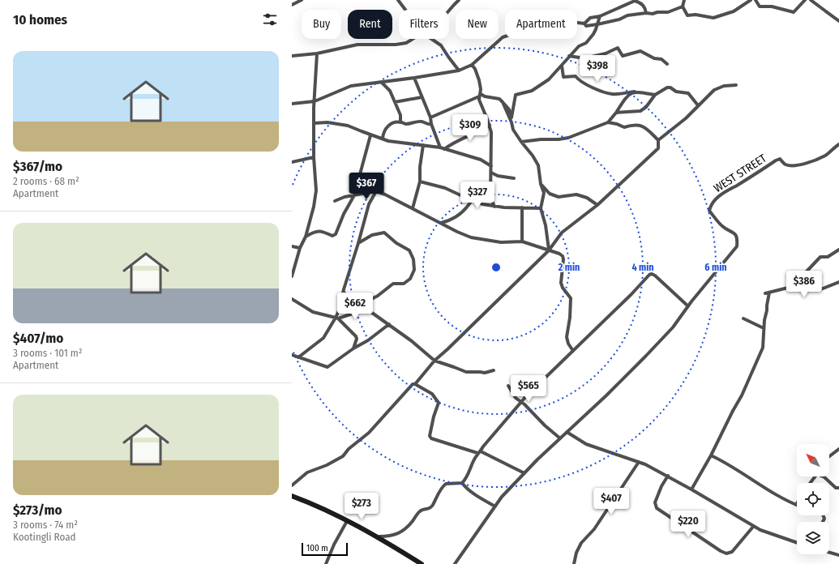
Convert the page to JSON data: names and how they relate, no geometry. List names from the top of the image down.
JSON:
{
  "streets": {
    "street": ["WEST STREET"]
  },
  "scale_bar": "100 m",
  "north": "top left",
  "page": {
    "heading": "10 homes",
    "chip": [
      "Buy",
      "Rent",
      "Filters",
      "New",
      "Apartment"
    ],
    "list": [
      {
        "name": "$367/mo",
        "note": "2 rooms · 68 m² · Apartment"
      },
      {
        "name": "$407/mo",
        "note": "3 rooms · 101 m² · Apartment"
      },
      {
        "name": "$273/mo",
        "note": "3 rooms · 74 m² · Kootingli Road"
      }
    ],
    "price": [
      "$398",
      "$309",
      "$367",
      "$327",
      "$386",
      "$662",
      "$565",
      "$407",
      "$273",
      "$220"
    ],
    "scale": "100 m"
  },
  "rings": ["2 min", "4 min", "6 min"]
}
